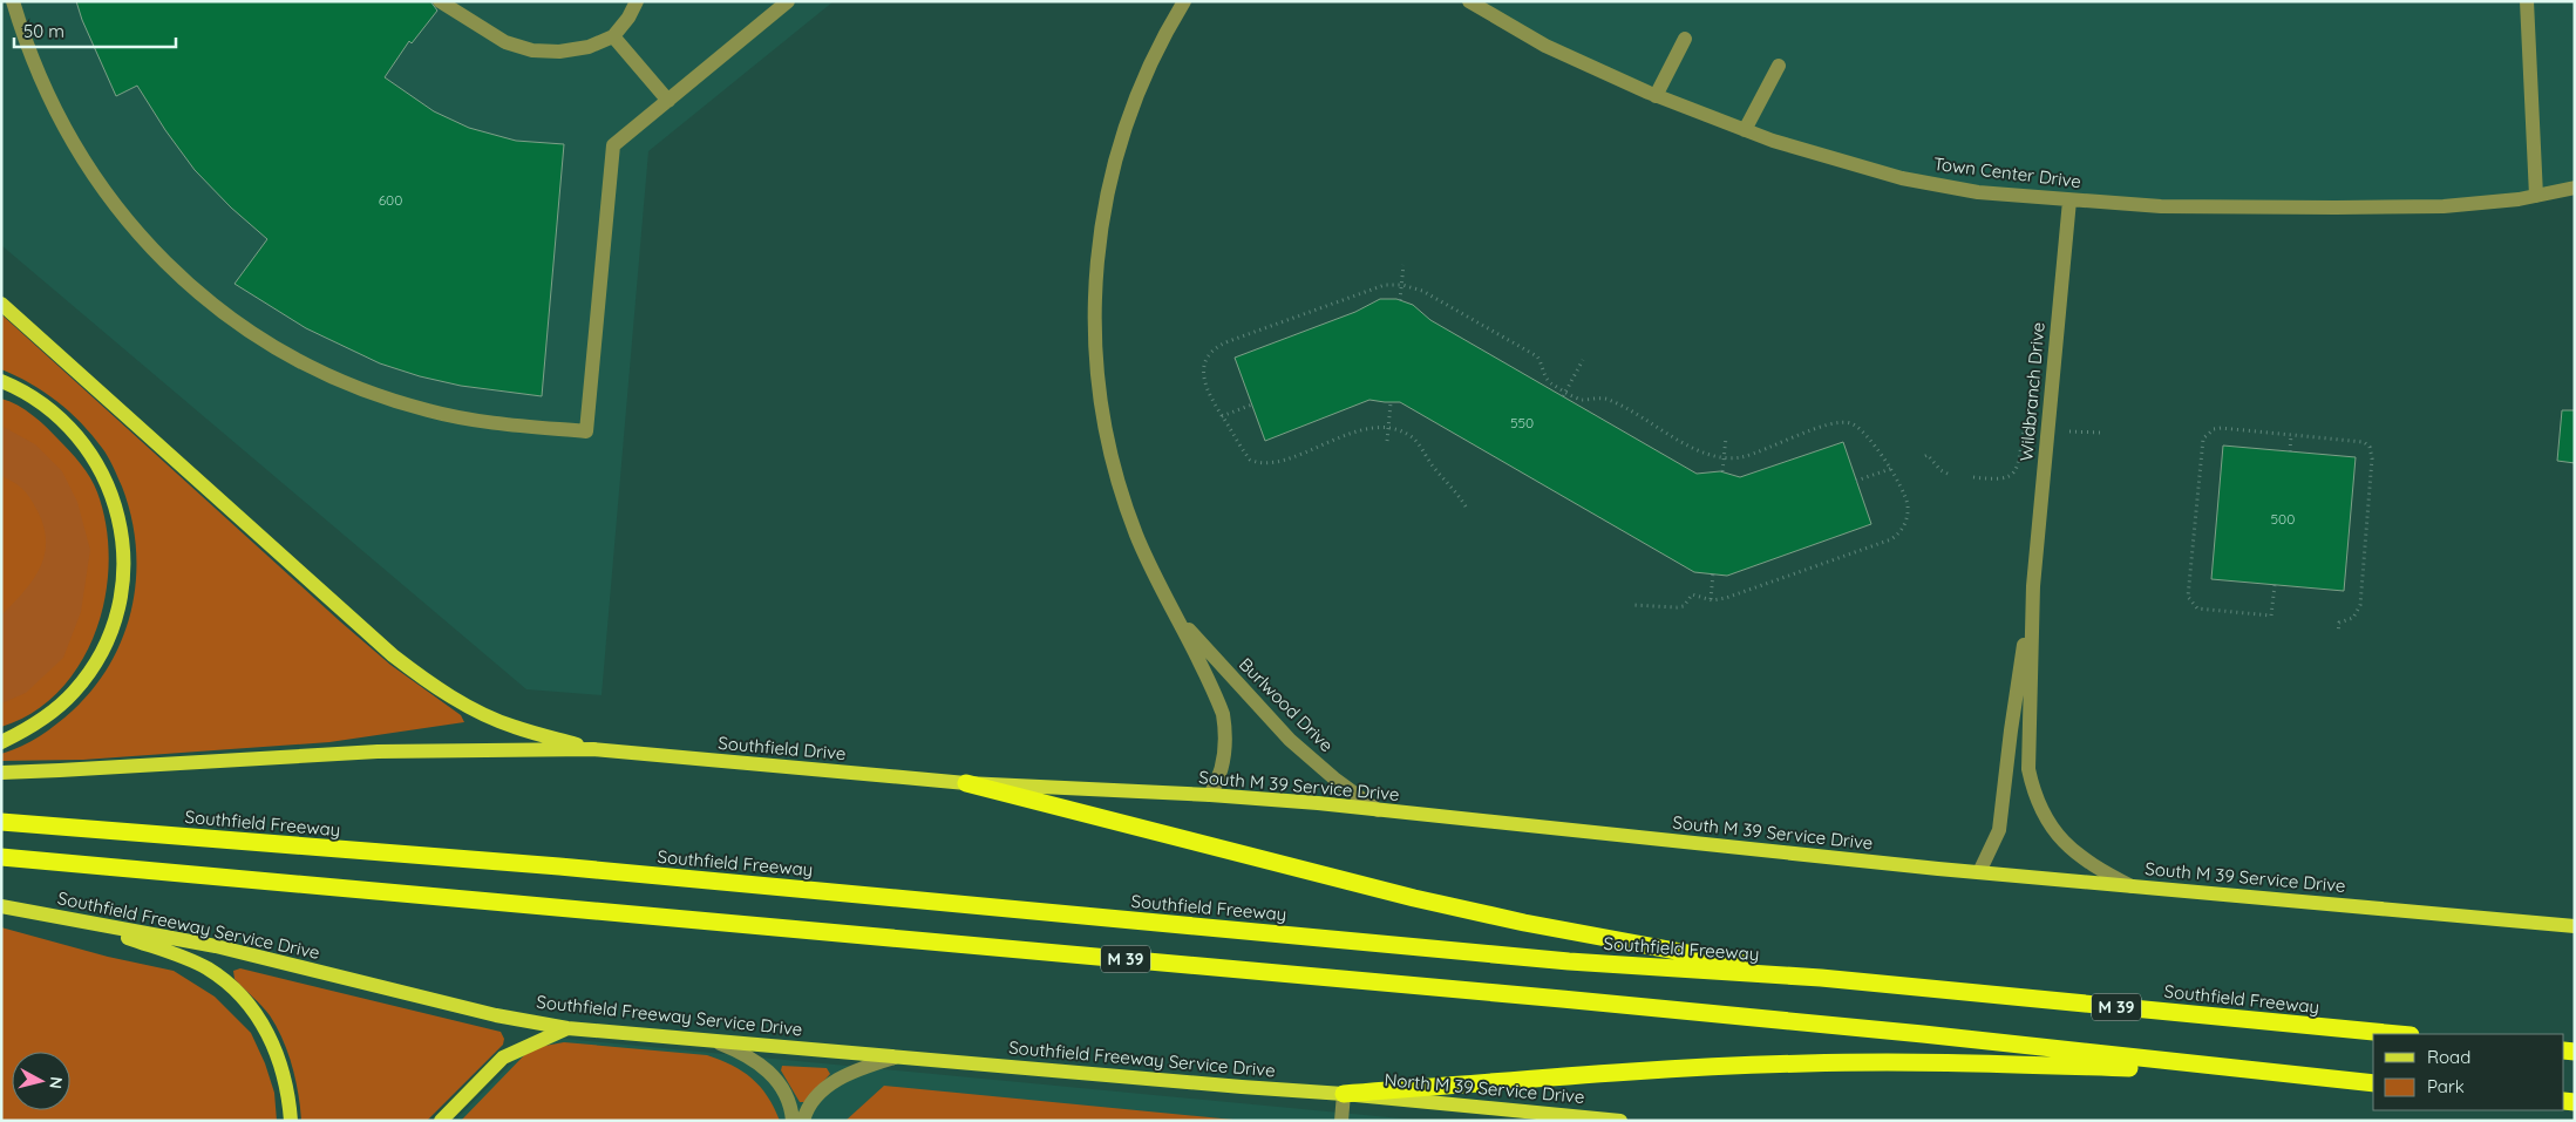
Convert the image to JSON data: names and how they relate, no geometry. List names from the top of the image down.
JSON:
{
  "streets": {
    "highway": ["Southfield Freeway", "M 39"],
    "main road": [
      "Southfield Drive",
      "South M 39 Service Drive",
      "Southfield Freeway Service Drive",
      "North M 39 Service Drive"
    ],
    "street": ["Town Center Drive", "Wildbranch Drive", "Burlwood Drive"]
  },
  "crossings": [
    ["Town Center Drive", "Wildbranch Drive"],
    ["Wildbranch Drive", "South M 39 Service Drive"],
    ["Burlwood Drive", "South M 39 Service Drive"],
    ["Southfield Drive", "South M 39 Service Drive"],
    ["Southfield Freeway Service Drive", "North M 39 Service Drive"]
  ],
  "house_numbers": ["600", "550", "500"],
  "legend": ["Road", "Park"],
  "scale_bar": "50 m",
  "north": "right"
}
